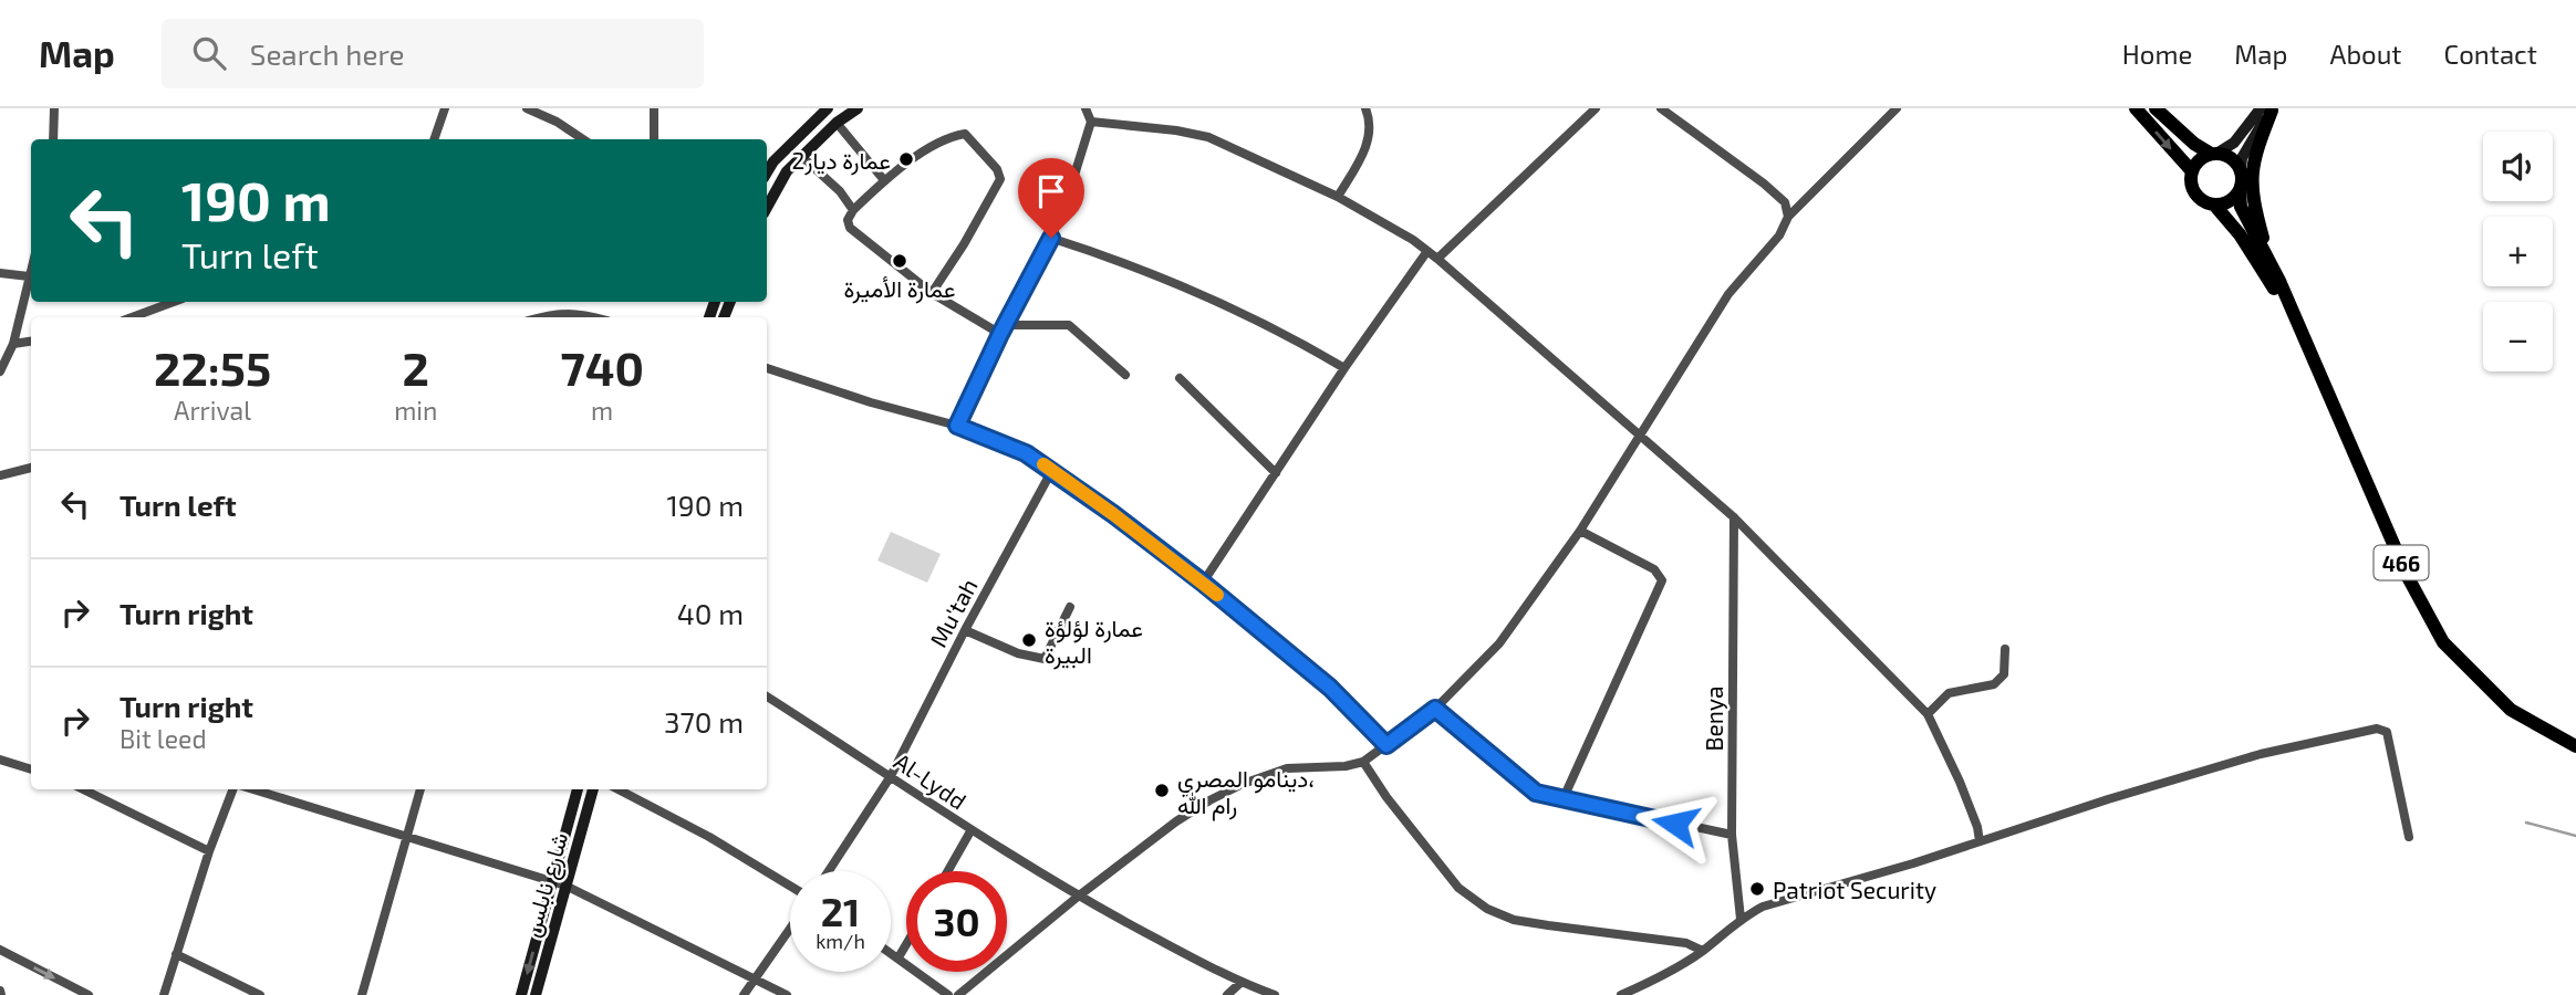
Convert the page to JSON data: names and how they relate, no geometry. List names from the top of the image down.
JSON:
{
  "streets": {
    "main road": ["466", "شارع نابلس"],
    "street": ["Mu'tah", "Benya", "Al-Lydd"]
  },
  "crossings": [
    ["Mu'tah", "Al-Lydd"]
  ],
  "places": [
    "عمارة ديار2",
    "عمارة الأميرة",
    "عمارة لؤلؤة البيرة",
    "دينامو المصري، رام الله",
    "Patriot Security"
  ],
  "page": {
    "header": "Map",
    "search": "Search here",
    "nav": [
      "Home",
      "Map",
      "About",
      "Contact"
    ],
    "map_buttons": ["+", "−"],
    "turn": ["190 m", "Turn left"],
    "eta": [
      "22:55",
      "Arrival",
      "2",
      "min",
      "740",
      "m"
    ],
    "list": [
      {
        "name": "Turn left",
        "value": "190 m"
      },
      {
        "name": "Turn right",
        "value": "40 m"
      },
      {
        "name": "Turn right",
        "note": "Bit leed",
        "value": "370 m"
      }
    ],
    "speed": "21 km/h",
    "limit": "30"
  }
}
